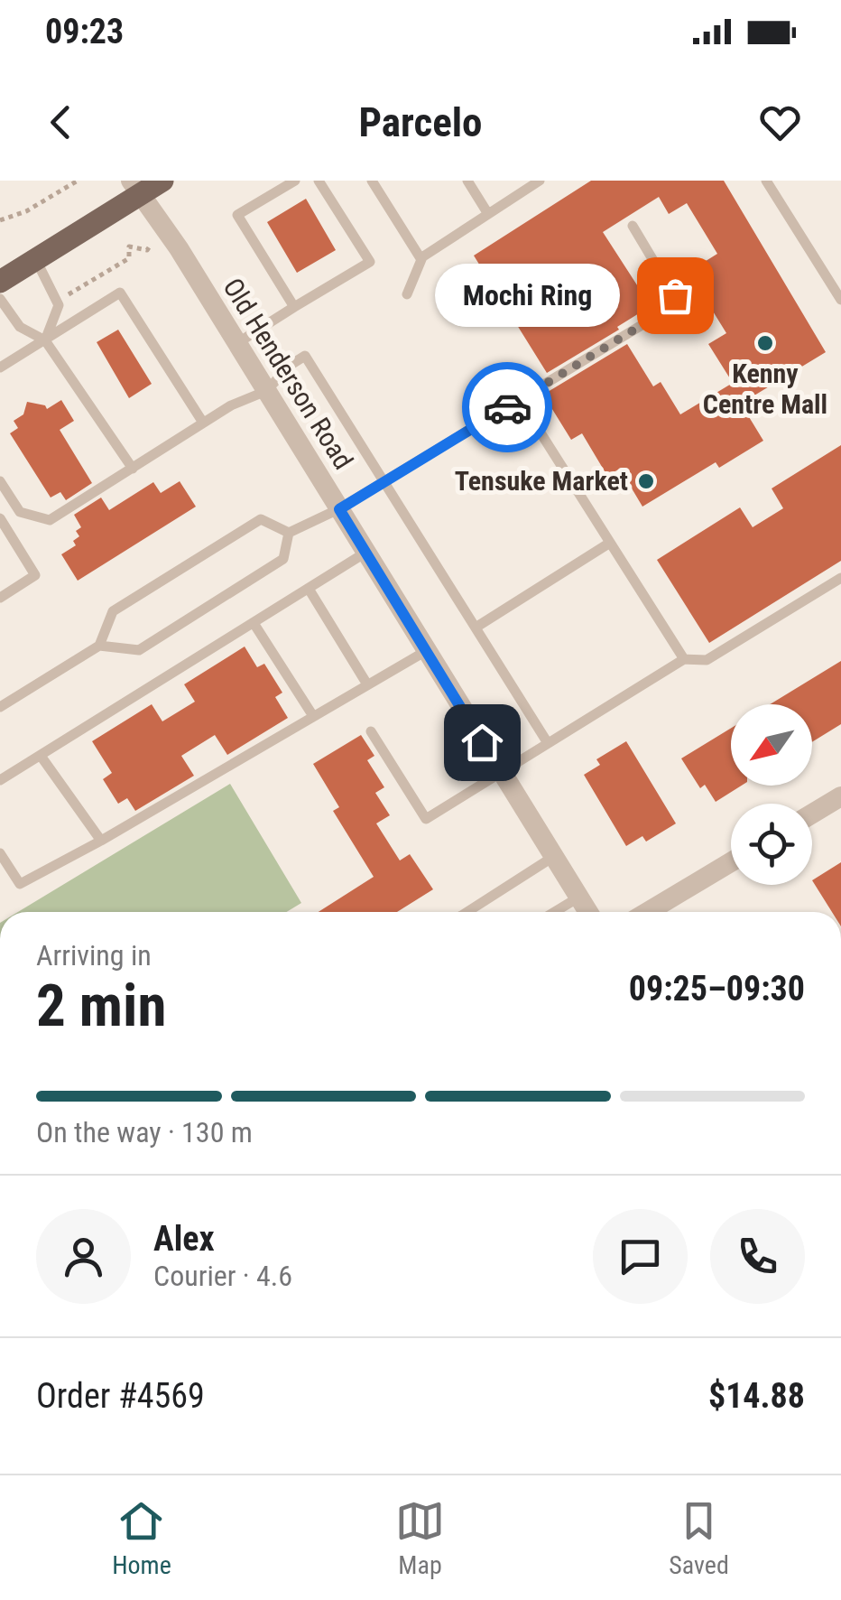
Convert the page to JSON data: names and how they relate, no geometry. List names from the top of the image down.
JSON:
{
  "streets": {
    "street": ["Old Henderson Road"]
  },
  "places": ["Mochi Ring", "Kenny Centre Mall", "Tensuke Market"],
  "north": "bottom left",
  "page": {
    "status": "09:23",
    "header": "Parcelo",
    "bubble": "Mochi Ring",
    "heading": ["2 min", "Arriving in", "09:25–09:30"],
    "panel": [
      "Alex",
      "Courier · 4.6",
      "Order #4569",
      "$14.88"
    ],
    "bar": "On the way · 130 m",
    "tabs": ["Home", "Map", "Saved"]
  }
}
